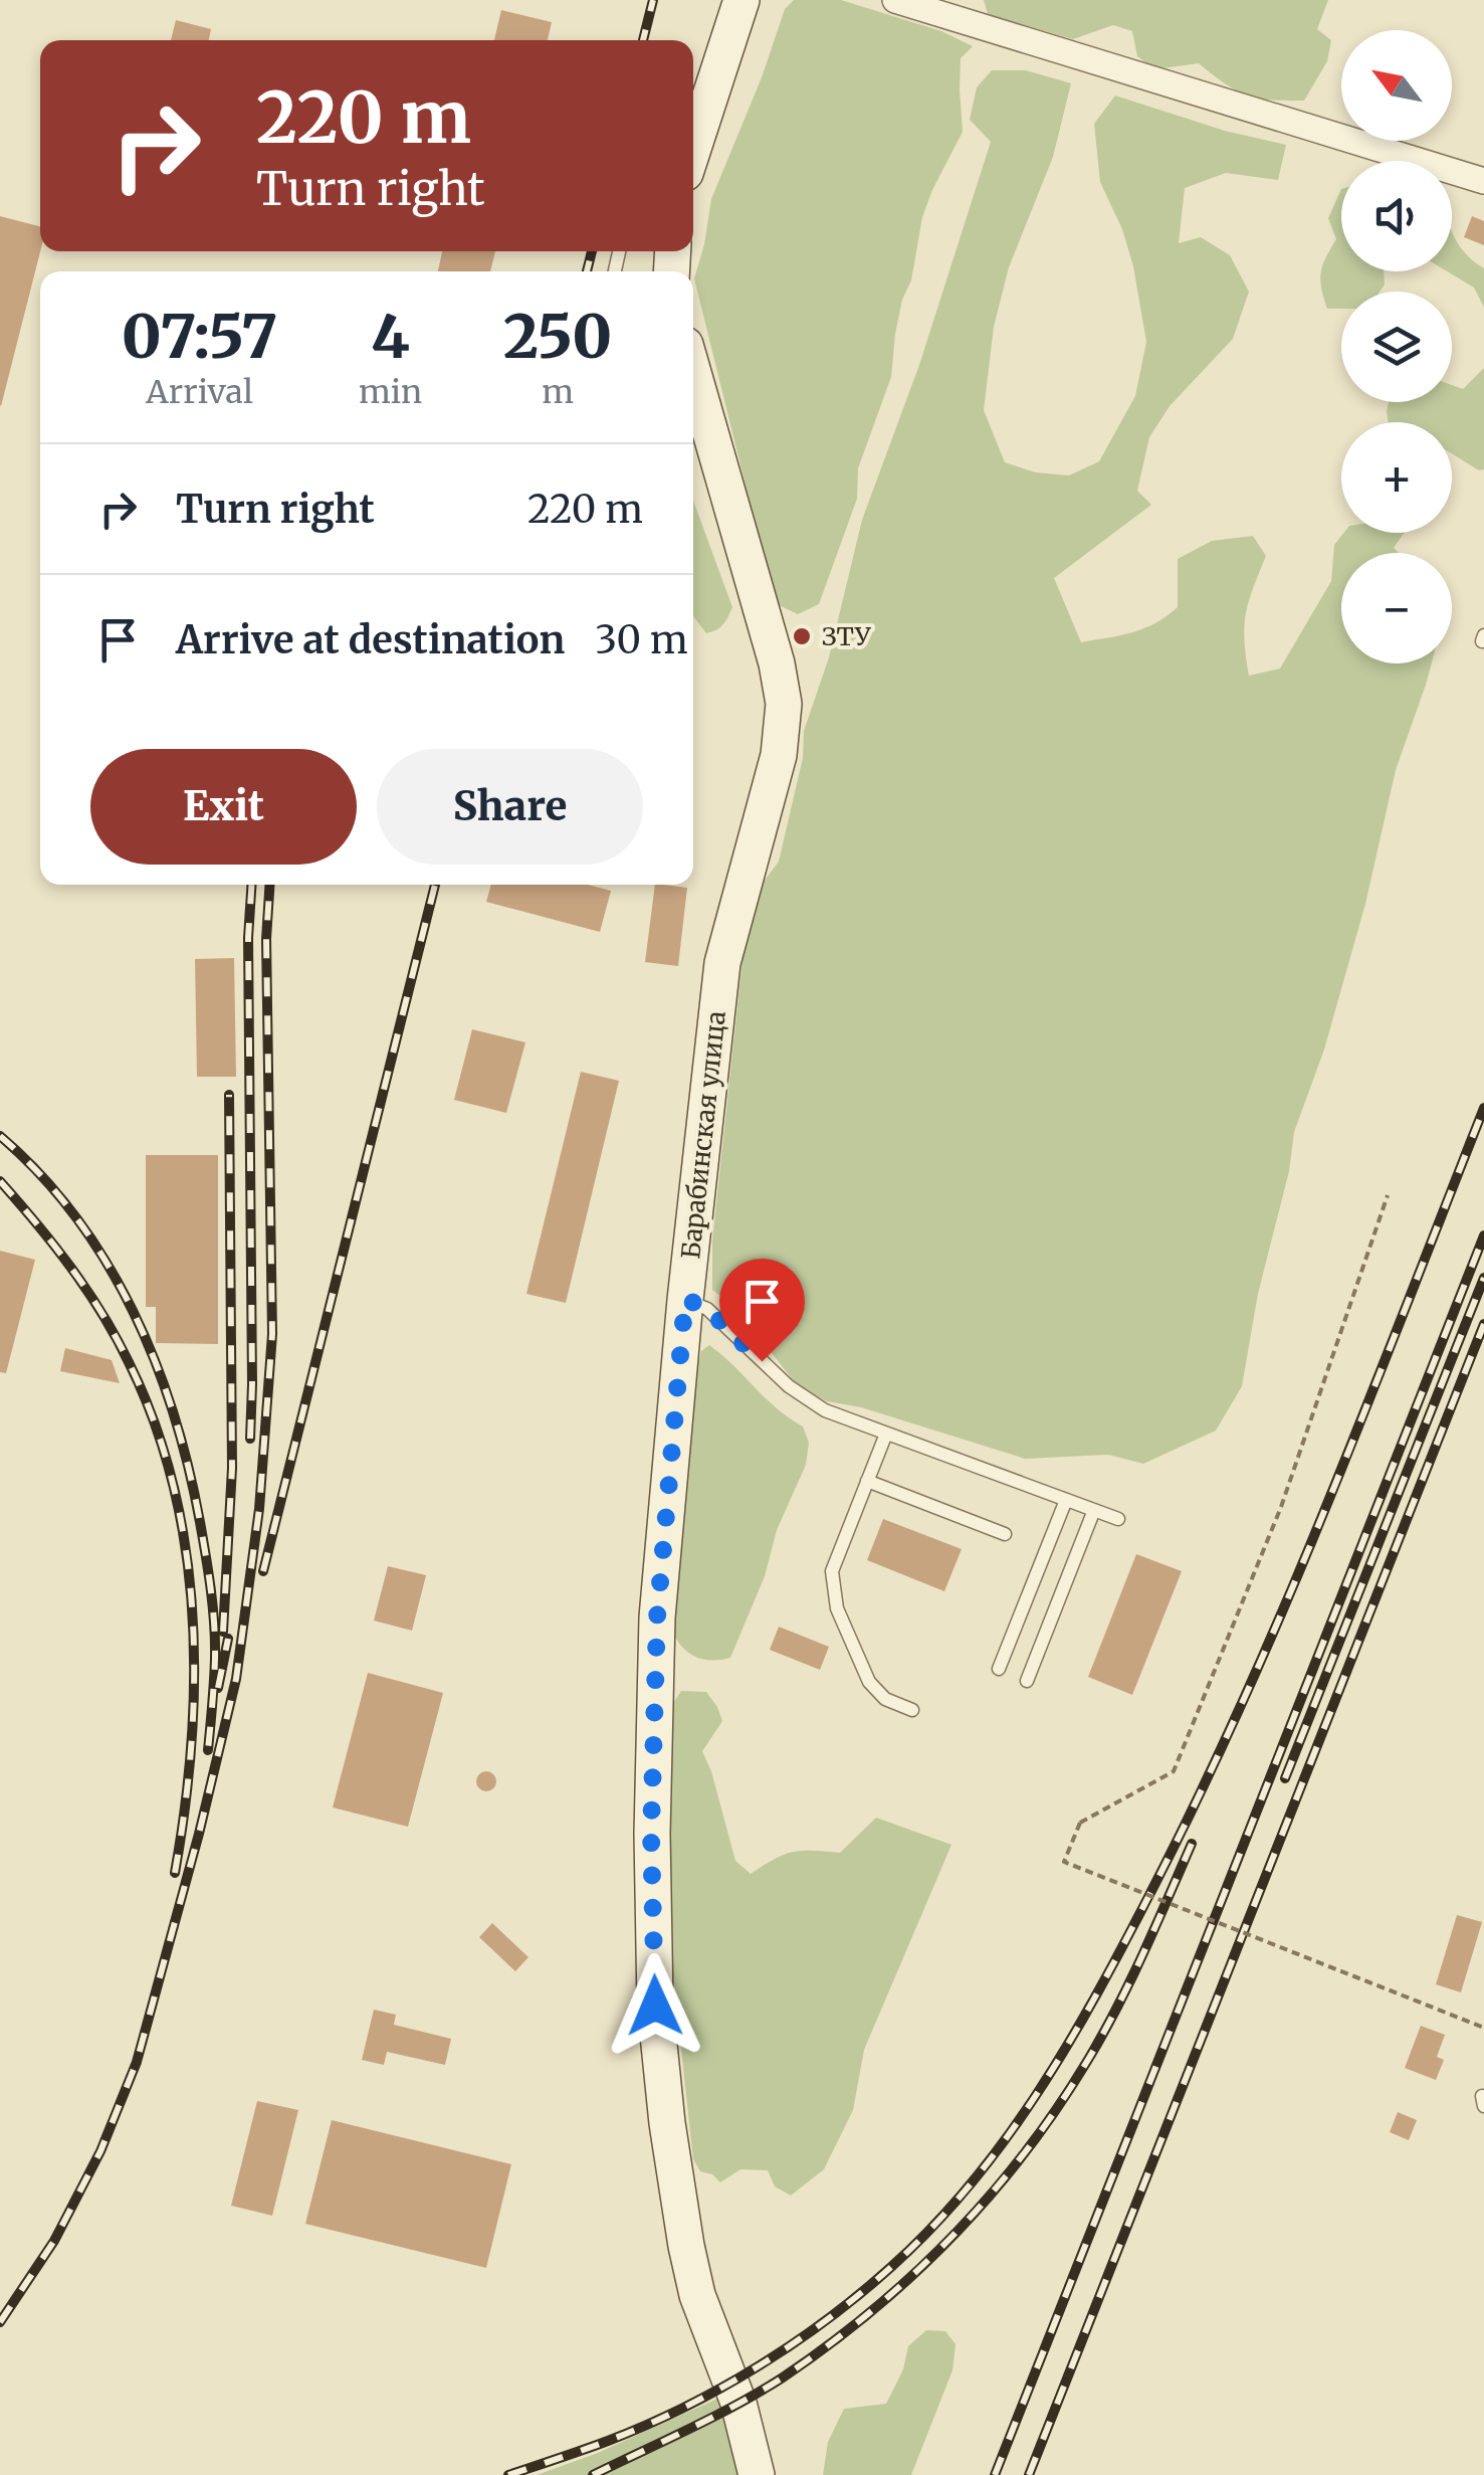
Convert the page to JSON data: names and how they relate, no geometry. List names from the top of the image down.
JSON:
{
  "streets": {
    "main road": ["Барабинская улица"]
  },
  "places": ["ЗТУ"],
  "north": "top left",
  "page": {
    "map_buttons": ["+", "−"],
    "turn": ["220 m", "Turn right"],
    "eta": [
      "07:57",
      "Arrival",
      "4",
      "min",
      "250",
      "m"
    ],
    "list": [
      {
        "name": "Turn right",
        "value": "220 m"
      },
      {
        "name": "Arrive at destination",
        "value": "30 m"
      }
    ],
    "buttons": ["Exit", "Share"]
  }
}
